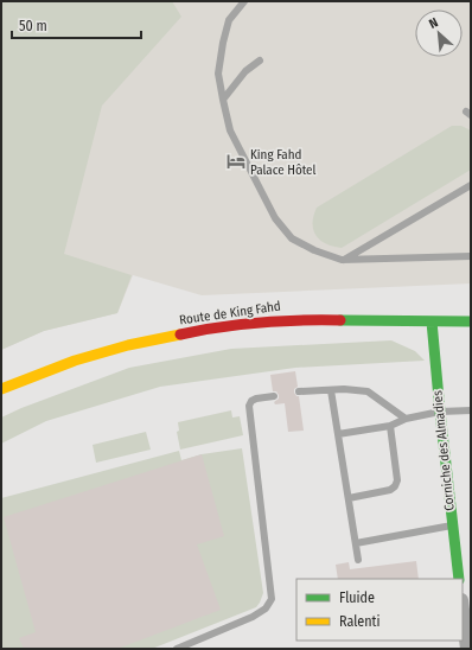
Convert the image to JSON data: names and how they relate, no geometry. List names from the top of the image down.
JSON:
{
  "streets": {
    "street": ["Route de King Fahd", "Corniche des Almadies"]
  },
  "crossings": [
    ["Route de King Fahd", "Corniche des Almadies"]
  ],
  "places": {
    "hotel": ["King Fahd Palace Hôtel"]
  },
  "legend": ["Fluide", "Ralenti"],
  "scale_bar": "50 m",
  "north": "top left"
}
